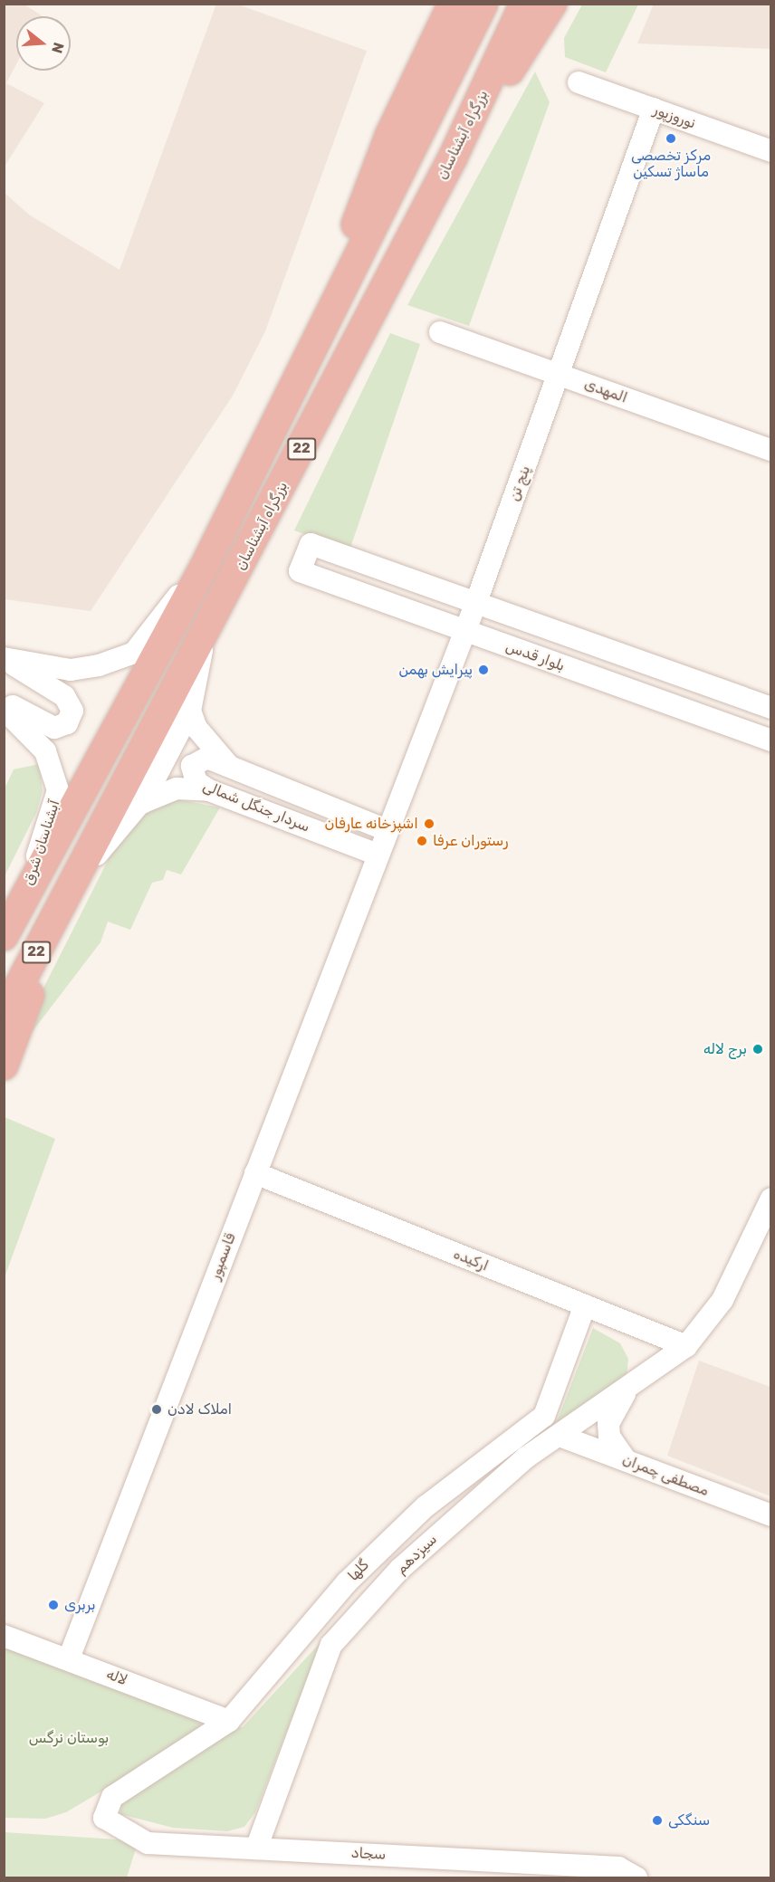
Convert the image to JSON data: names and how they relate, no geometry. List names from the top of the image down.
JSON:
{
  "streets": {
    "highway": ["بزرگراه آبشناسان", "22"],
    "street": [
      "نوروزپور",
      "المهدی",
      "پنج تن",
      "بلوار قدس",
      "سردار جنگل شمالی",
      "آبشناسان شرق",
      "قاسمپور",
      "ارکیده",
      "مصطفی چمران",
      "سیزدهم",
      "گلها",
      "لاله",
      "سجاد"
    ]
  },
  "crossings": [
    ["نوروزپور", "پنج تن"],
    ["المهدی", "پنج تن"],
    ["22", "آبشناسان شرق"],
    ["پنج تن", "بلوار قدس"],
    ["پنج تن", "سردار جنگل شمالی"],
    ["پنج تن", "قاسمپور"],
    ["سردار جنگل شمالی", "قاسمپور"],
    ["قاسمپور", "ارکیده"],
    ["قاسمپور", "لاله"],
    ["ارکیده", "سیزدهم"],
    ["ارکیده", "گلها"],
    ["مصطفی چمران", "سیزدهم"],
    ["سیزدهم", "سجاد"],
    ["گلها", "لاله"],
    ["گلها", "سجاد"]
  ],
  "parks": ["بوستان نرگس"],
  "places": [
    "مرکز تخصصی ماساژ تسکین",
    "پیرایش بهمن",
    "اشپزخانه عارفان",
    "رستوران عرفا",
    "برج لاله",
    "املاک لادن",
    "بربری",
    "سنگکی"
  ],
  "north": "right"
}
